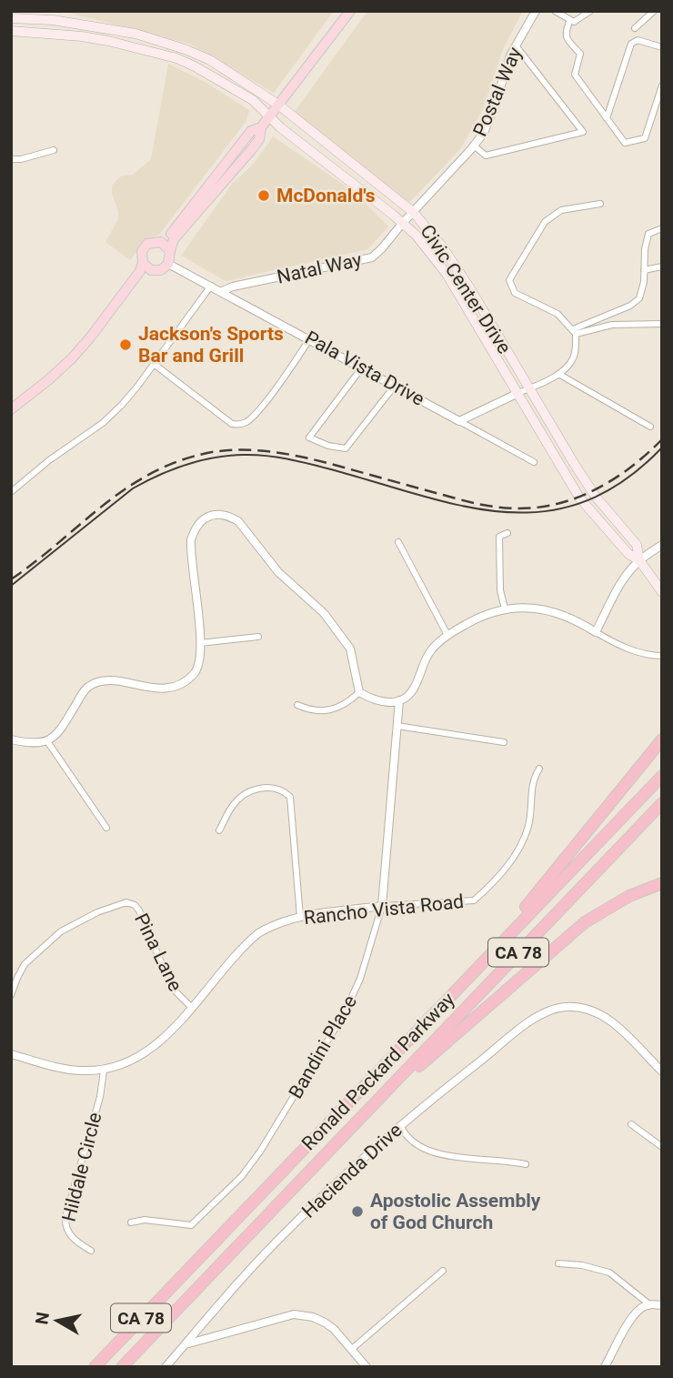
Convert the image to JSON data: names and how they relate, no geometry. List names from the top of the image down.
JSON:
{
  "streets": {
    "highway": ["CA 78", "Ronald Packard Parkway"],
    "main road": ["Civic Center Drive"],
    "street": [
      "Postal Way",
      "Natal Way",
      "Pala Vista Drive",
      "Rancho Vista Road",
      "Pina Lane",
      "Bandini Place",
      "Hildale Circle",
      "Hacienda Drive"
    ]
  },
  "crossings": [
    ["Postal Way", "Natal Way"],
    ["Postal Way", "Civic Center Drive"],
    ["Natal Way", "Civic Center Drive"],
    ["Natal Way", "Pala Vista Drive"],
    ["Rancho Vista Road", "Pina Lane"],
    ["Rancho Vista Road", "Bandini Place"],
    ["Rancho Vista Road", "Hildale Circle"]
  ],
  "places": ["McDonald's", "Jackson's Sports Bar and Grill", "Apostolic Assembly of God Church"],
  "north": "left"
}
